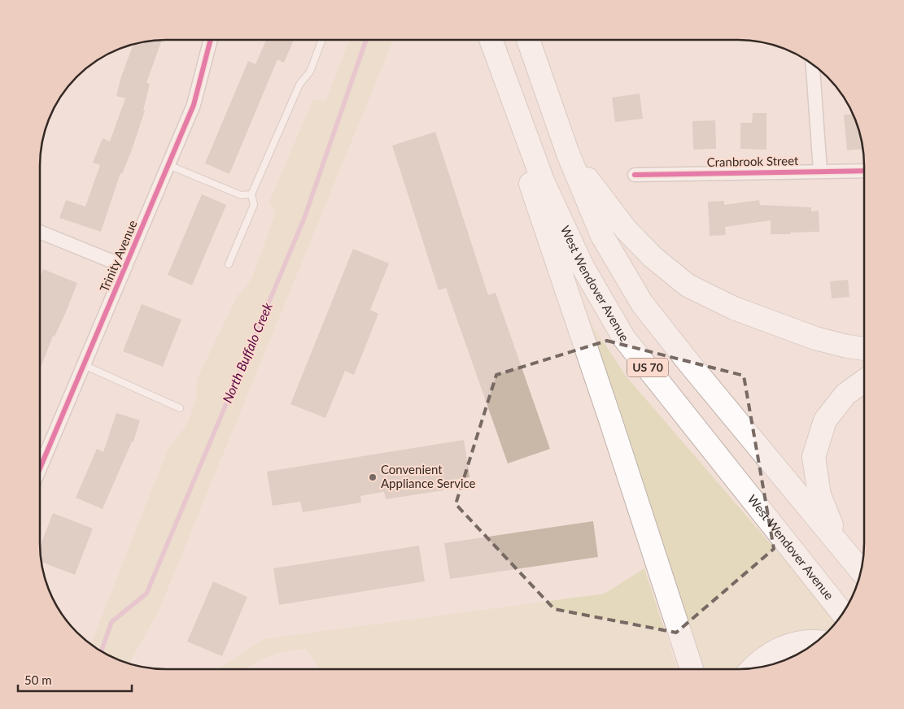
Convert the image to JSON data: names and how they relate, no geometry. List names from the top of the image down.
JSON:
{
  "streets": {
    "highway": ["West Wendover Avenue", "US 70"],
    "street": ["Cranbrook Street", "Trinity Avenue"]
  },
  "water": ["North Buffalo Creek"],
  "places": ["Convenient Appliance Service"],
  "scale_bar": "50 m"
}
